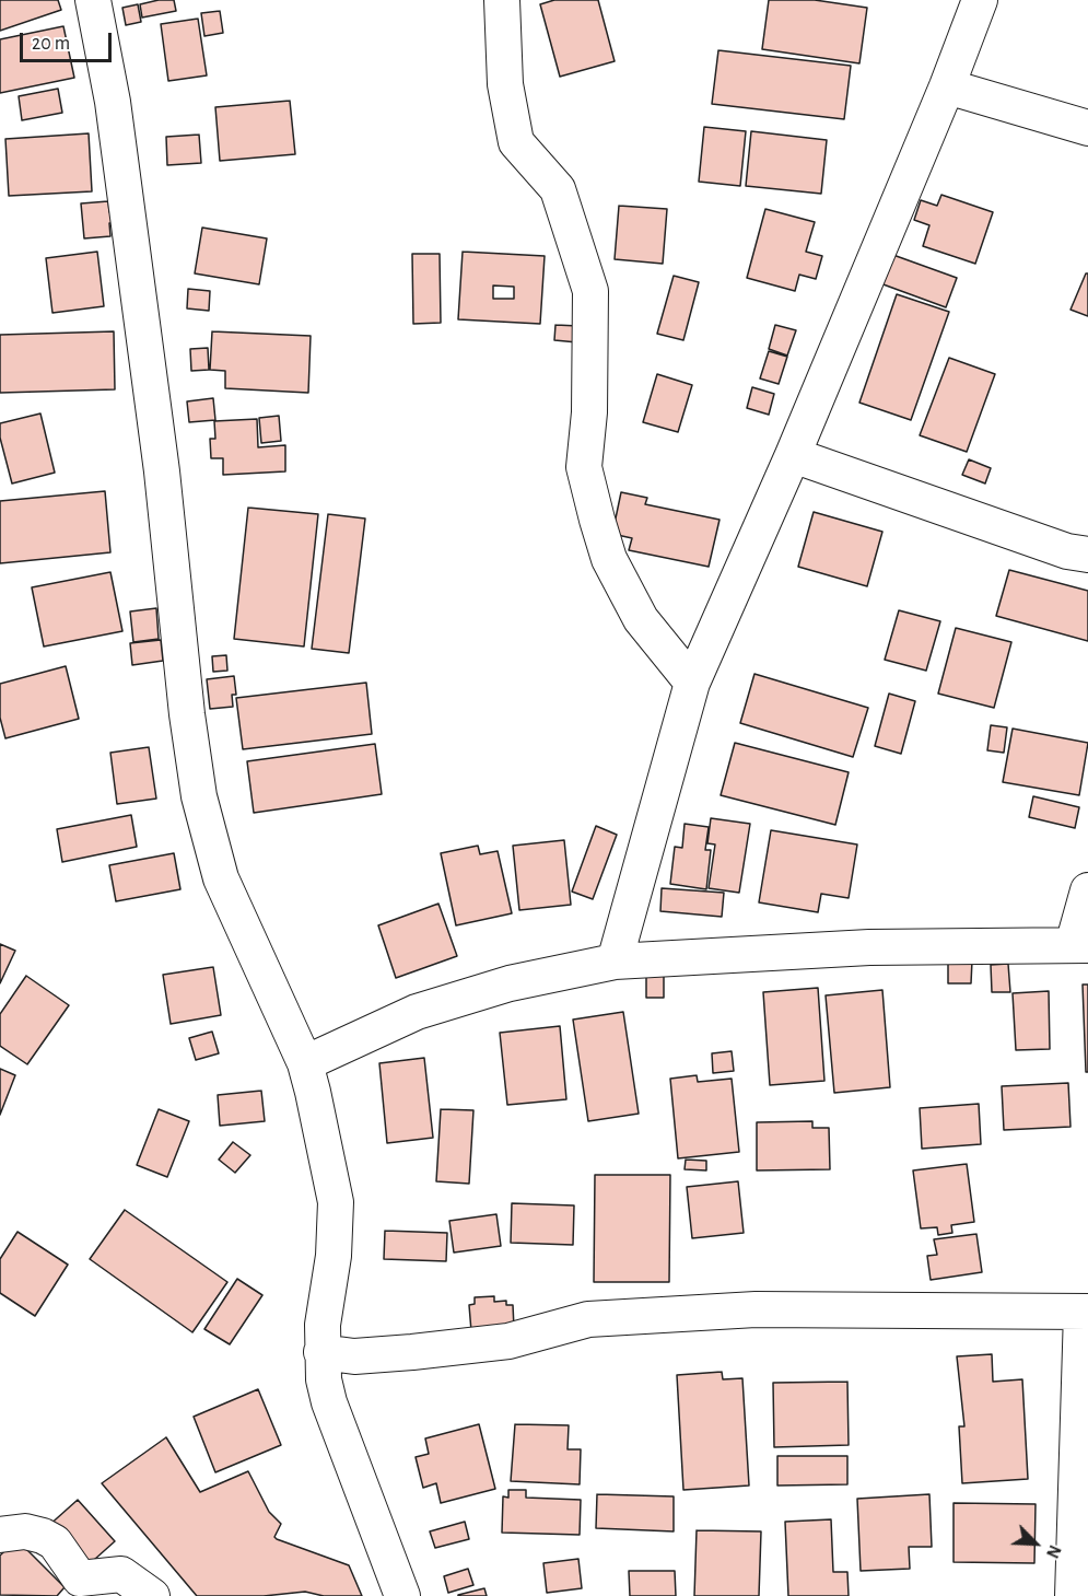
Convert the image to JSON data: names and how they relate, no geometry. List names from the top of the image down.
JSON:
{
  "scale_bar": "20 m",
  "north": "bottom right"
}
